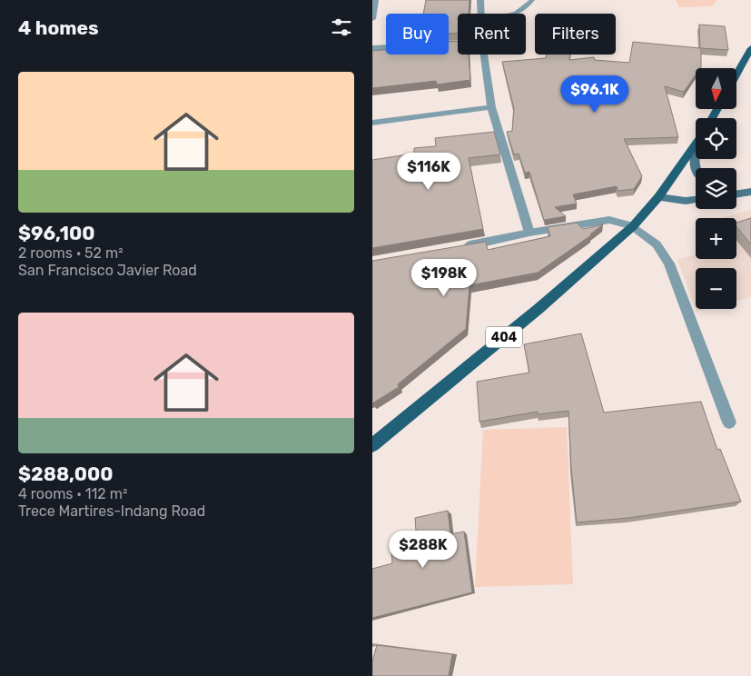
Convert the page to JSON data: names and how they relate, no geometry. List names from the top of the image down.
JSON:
{
  "streets": {
    "main road": ["404"]
  },
  "north": "bottom",
  "page": {
    "heading": "4 homes",
    "chip": ["Buy", "Rent", "Filters"],
    "list": [
      {
        "name": "$96,100",
        "note": "2 rooms · 52 m² · San Francisco Javier Road"
      },
      {
        "name": "$288,000",
        "note": "4 rooms · 112 m² · Trece Martires-Indang Road"
      }
    ],
    "map_buttons": ["+", "−"],
    "price": [
      "$96.1K",
      "$116K",
      "$198K",
      "$288K"
    ]
  }
}
